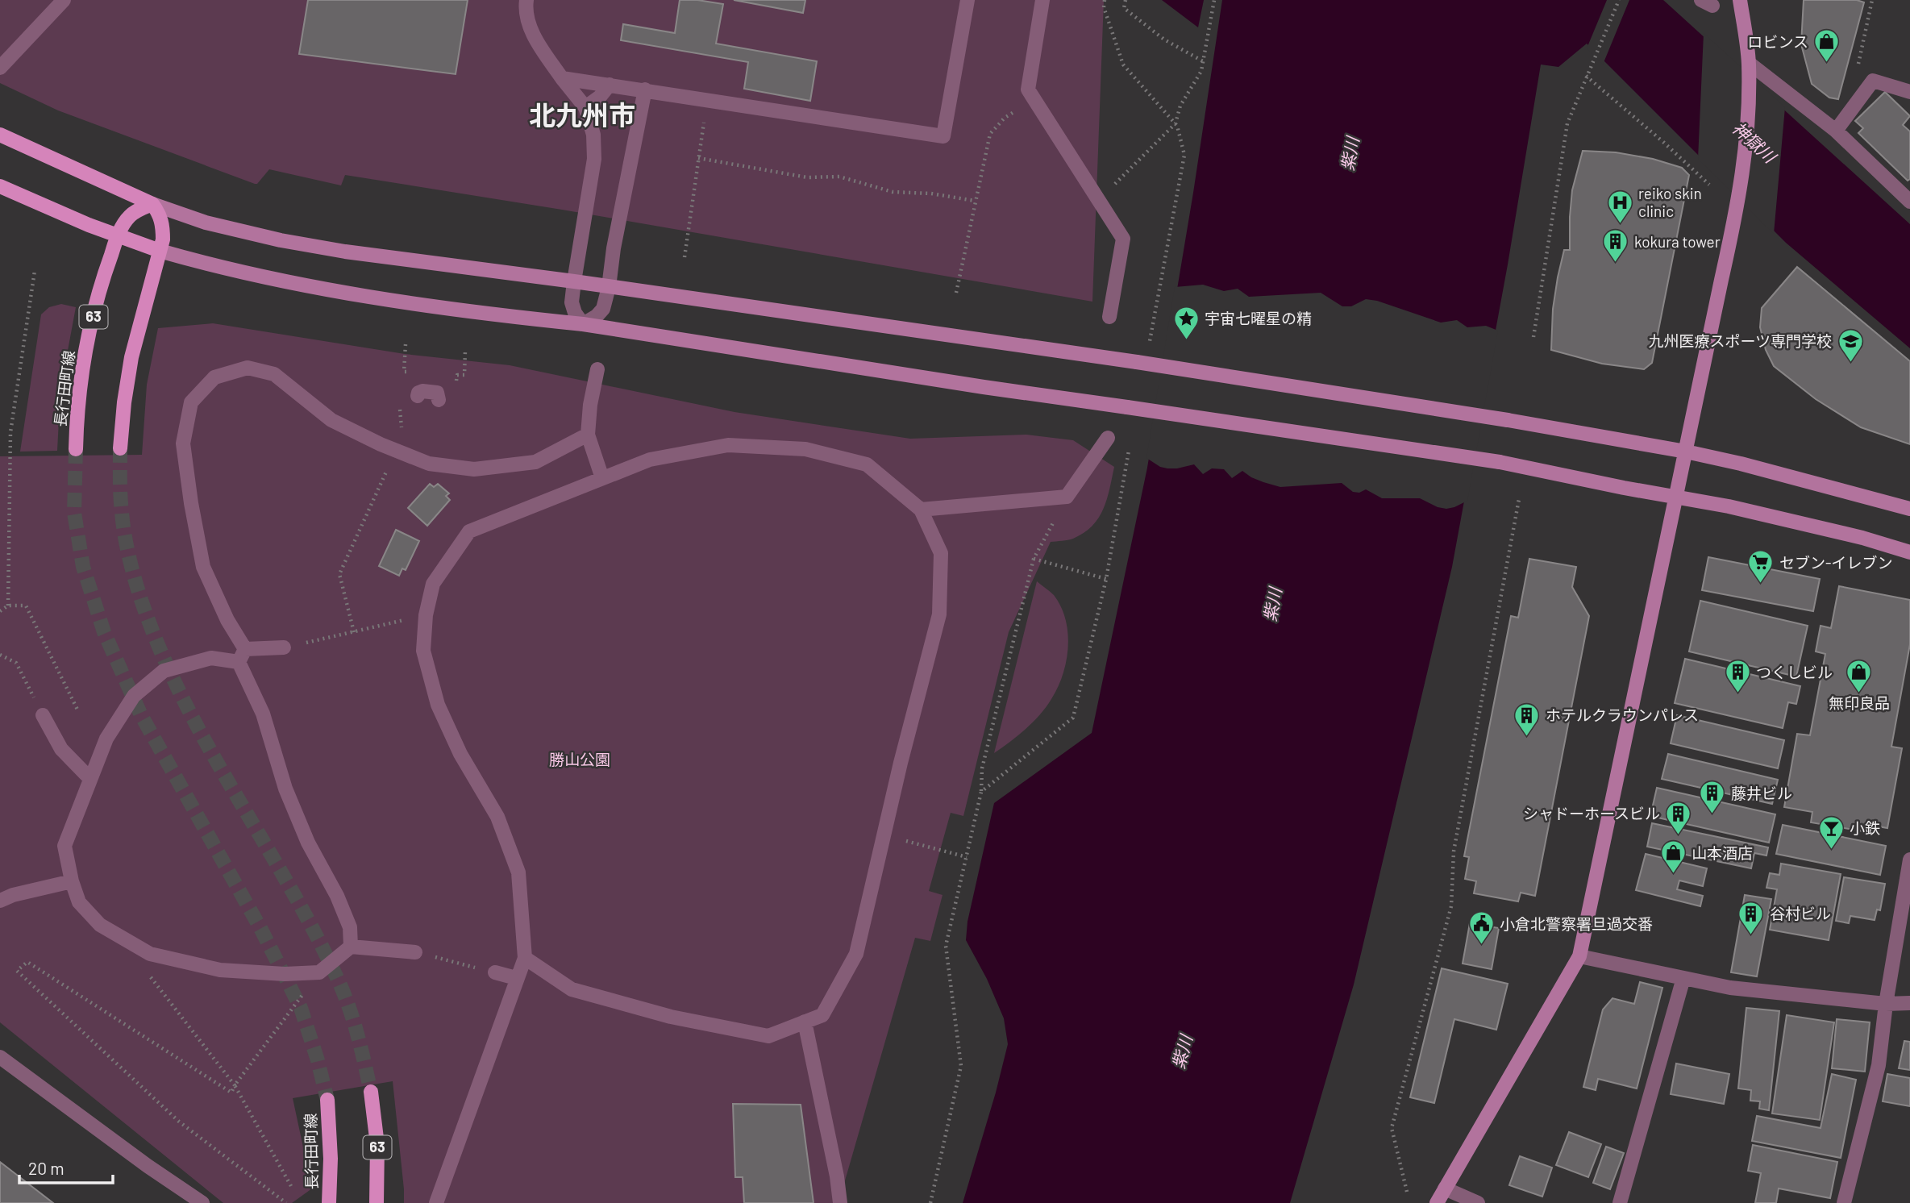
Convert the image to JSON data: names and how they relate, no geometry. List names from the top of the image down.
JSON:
{
  "streets": {
    "main road": ["63", "長行田町線"]
  },
  "districts": ["北九州市"],
  "water": ["神獄川", "紫川"],
  "parks": ["勝山公園"],
  "places": {
    "shop": ["ロビンス", "無印良品", "山本酒店"],
    "hospital": ["reiko skin clinic"],
    "building": [
      "kokura tower",
      "つくしビル",
      "ホテルクラウンパレス",
      "藤井ビル",
      "シャドーホースビル",
      "谷村ビル"
    ],
    "place": ["宇宙七曜星の精"],
    "school or university": ["九州医療スポーツ専門学校"],
    "supermarket": ["セブン-イレブン"],
    "bar": ["小鉄"],
    "public building": ["小倉北警察署旦過交番"]
  },
  "scale_bar": "20 m"
}
